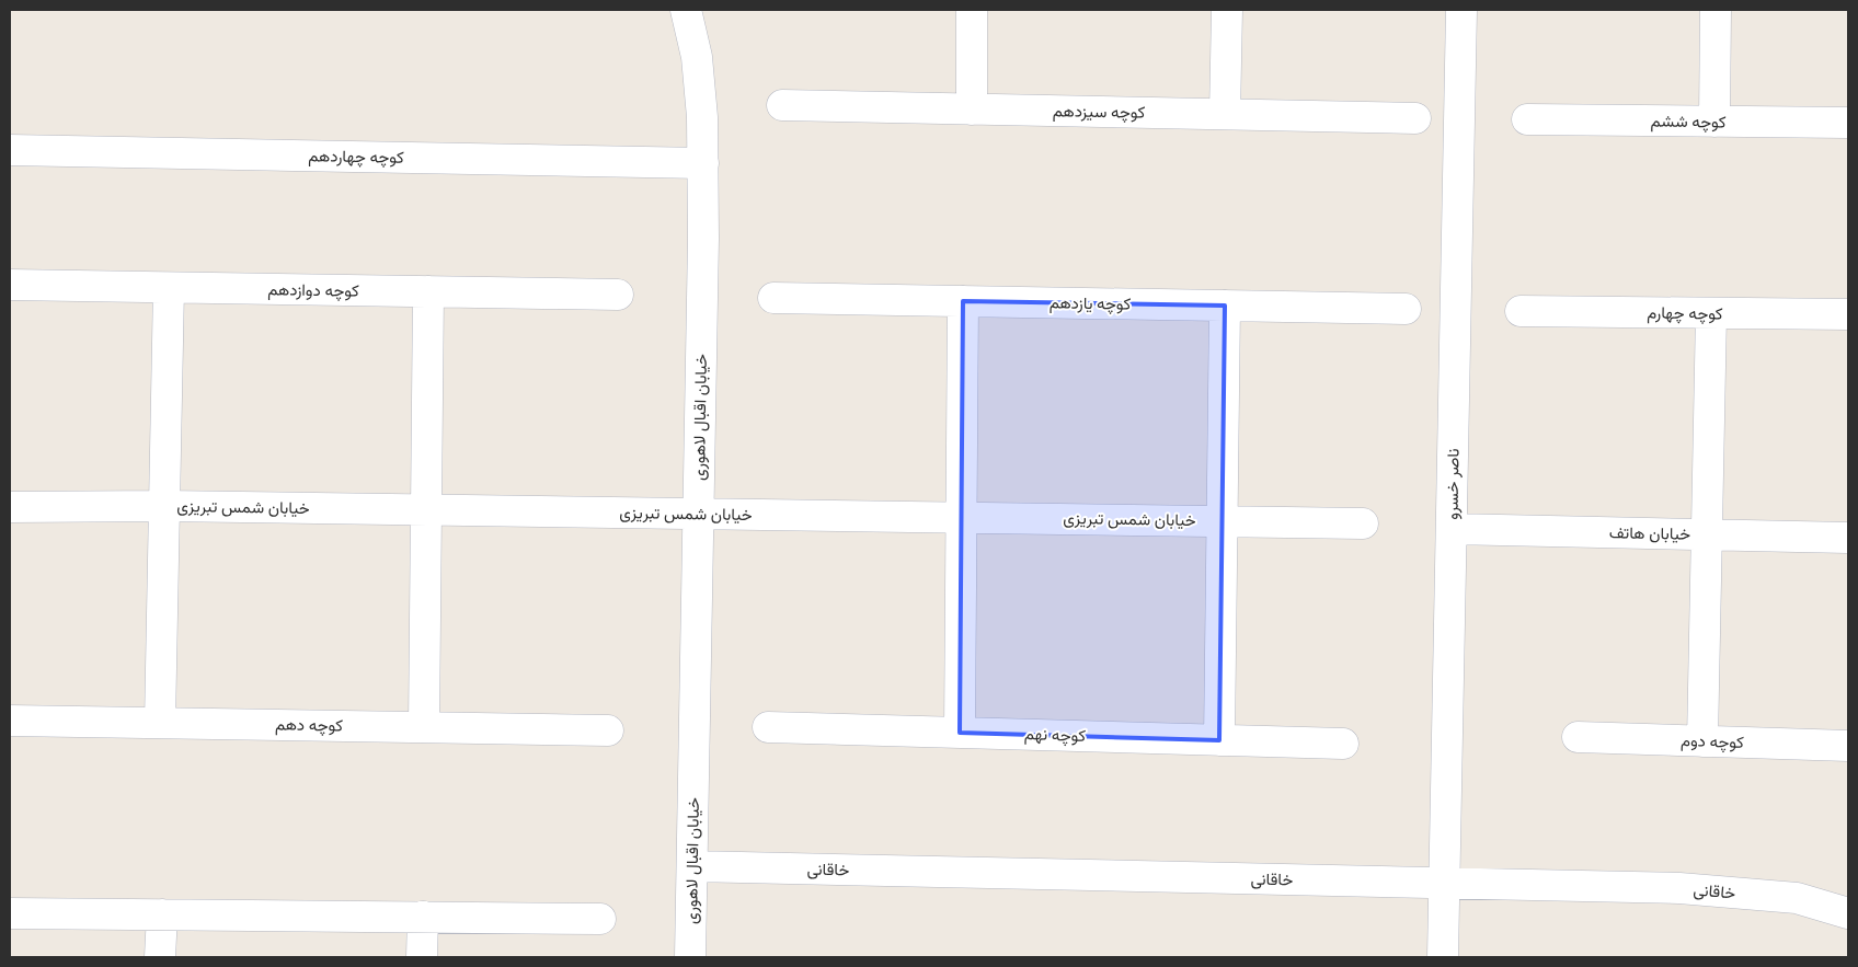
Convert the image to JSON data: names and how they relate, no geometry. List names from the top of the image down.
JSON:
{
  "streets": {
    "street": [
      "کوچه سیزدهم",
      "کوچه ششم",
      "کوچه چهاردهم",
      "کوچه دوازدهم",
      "کوچه یازدهم",
      "کوچه چهارم",
      "خیابان اقبال لاهوری",
      "ناصر خسرو",
      "خیابان شمس تبریزی",
      "خیابان هاتف",
      "کوچه دهم",
      "کوچه نهم",
      "کوچه دوم",
      "خاقانی"
    ]
  },
  "crossings": [
    ["کوچه چهاردهم", "خیابان اقبال لاهوری"],
    ["خیابان اقبال لاهوری", "خیابان شمس تبریزی"],
    ["خیابان اقبال لاهوری", "خاقانی"],
    ["ناصر خسرو", "خیابان هاتف"],
    ["ناصر خسرو", "خاقانی"]
  ]
}
